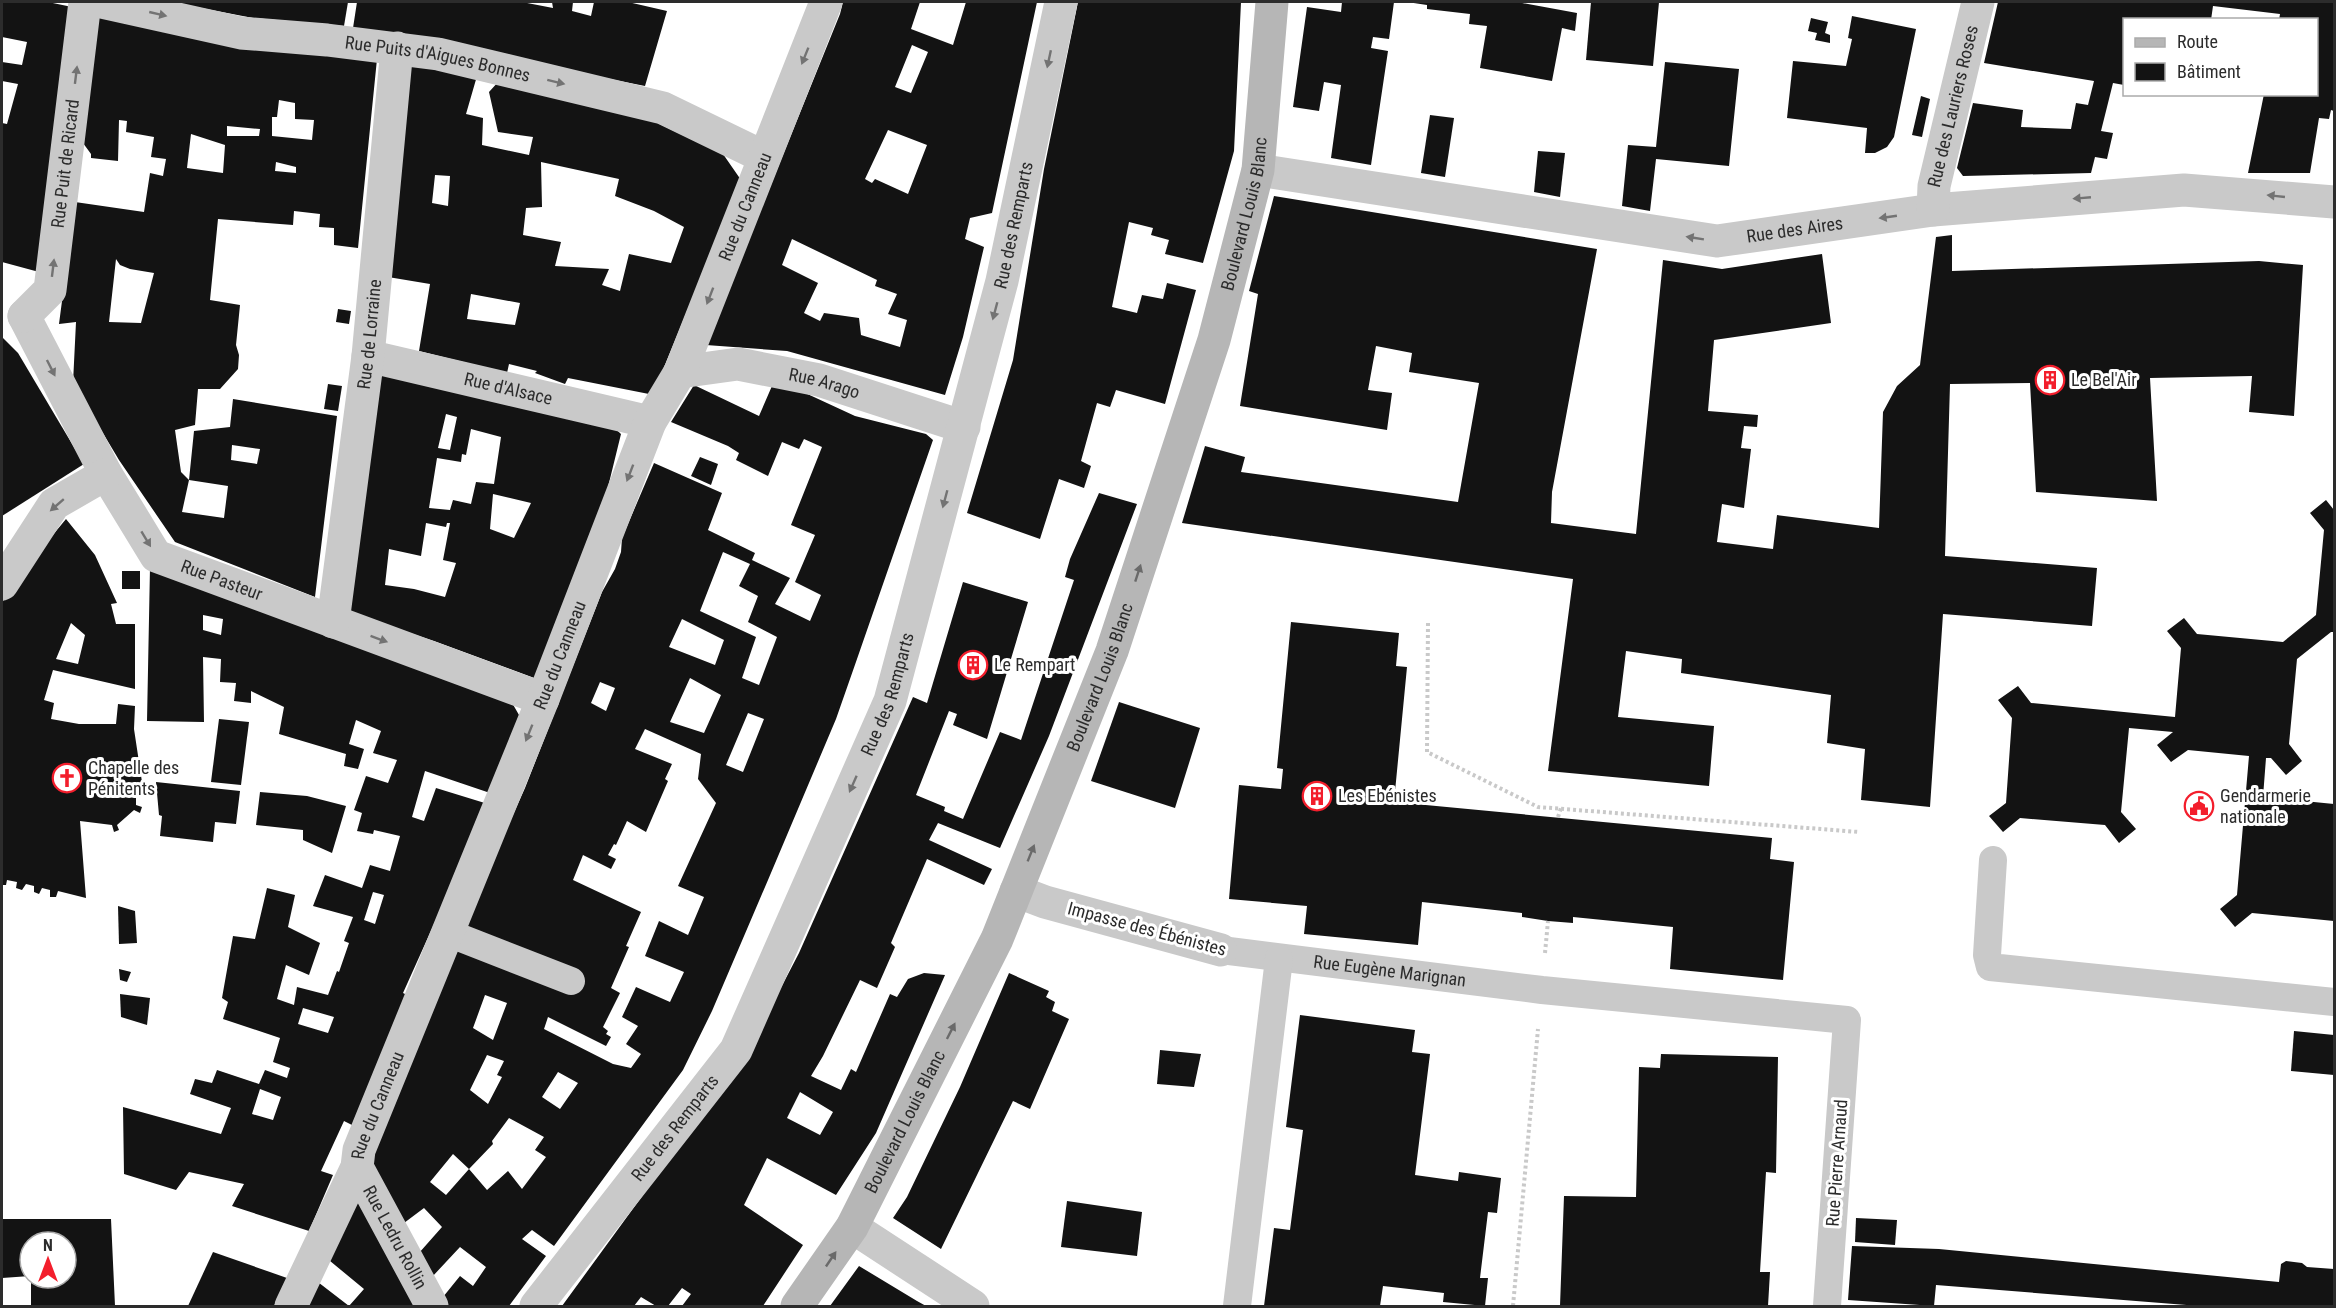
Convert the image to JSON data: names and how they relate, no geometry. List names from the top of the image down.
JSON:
{
  "streets": {
    "main road": ["Boulevard Louis Blanc"],
    "street": [
      "Rue Puits d'Aigues Bonnes",
      "Rue des Lauriers Roses",
      "Rue Puit de Ricard",
      "Rue du Canneau",
      "Rue des Remparts",
      "Rue des Aires",
      "Rue de Lorraine",
      "Rue Arago",
      "Rue d'Alsace",
      "Rue Pasteur",
      "Impasse des Ébénistes",
      "Rue Ledru Rollin"
    ],
    "lane": ["Rue Eugène Marignan", "Rue Pierre Arnaud"]
  },
  "crossings": [
    ["Rue Puits d'Aigues Bonnes", "Rue du Canneau"],
    ["Rue Puits d'Aigues Bonnes", "Rue de Lorraine"],
    ["Rue des Lauriers Roses", "Rue des Aires"],
    ["Rue Puit de Ricard", "Rue Pasteur"],
    ["Rue du Canneau", "Rue Arago"],
    ["Rue du Canneau", "Rue d'Alsace"],
    ["Rue du Canneau", "Rue Pasteur"],
    ["Rue du Canneau", "Rue Ledru Rollin"],
    ["Boulevard Louis Blanc", "Rue des Aires"],
    ["Boulevard Louis Blanc", "Impasse des Ébénistes"],
    ["Rue des Remparts", "Rue Arago"],
    ["Rue de Lorraine", "Rue d'Alsace"],
    ["Rue de Lorraine", "Rue Pasteur"],
    ["Impasse des Ébénistes", "Rue Eugène Marignan"],
    ["Rue Eugène Marignan", "Rue Pierre Arnaud"]
  ],
  "one_way": [
    "Rue Puits d'Aigues Bonnes",
    "Rue Puit de Ricard",
    "Rue du Canneau",
    "Boulevard Louis Blanc",
    "Rue des Remparts",
    "Rue des Aires",
    "Rue Pasteur"
  ],
  "places": {
    "building": ["Le Bel'Air", "Le Rempart", "Les Ebénistes"],
    "church": ["Chapelle des Pénitents"],
    "public building": ["Gendarmerie nationale"]
  },
  "legend": ["Route", "Bâtiment"],
  "north": "top"
}
